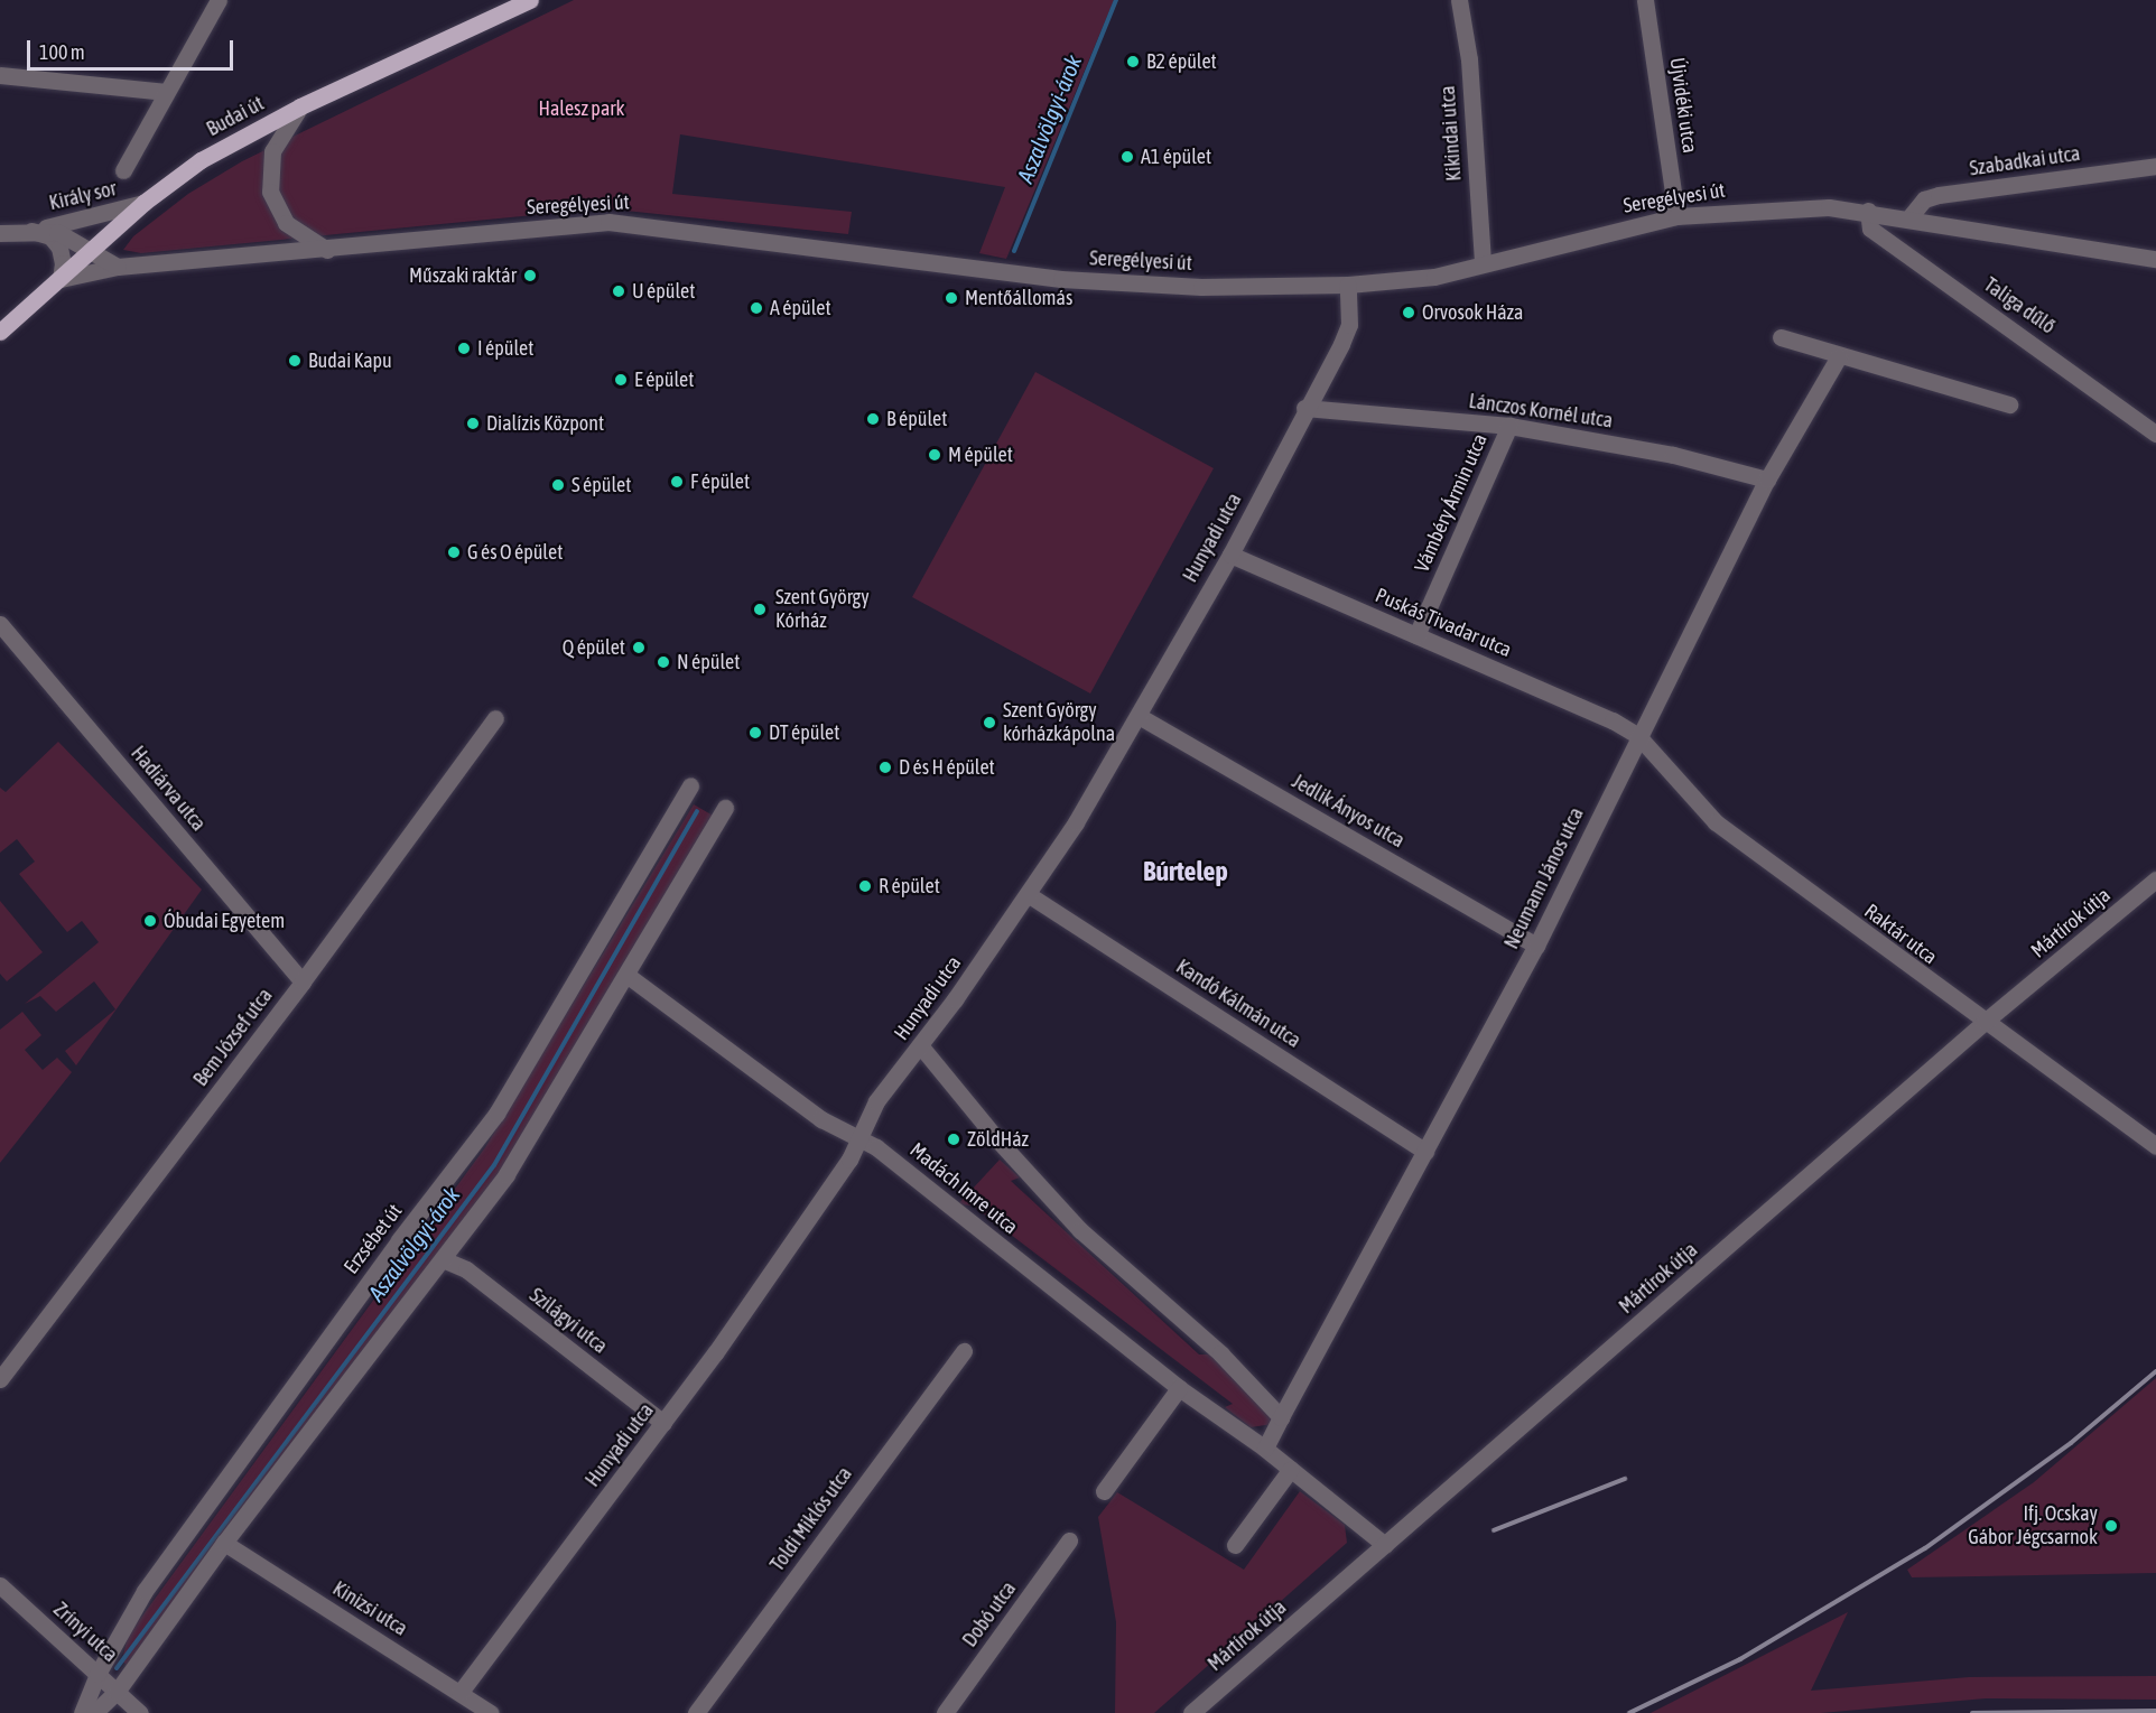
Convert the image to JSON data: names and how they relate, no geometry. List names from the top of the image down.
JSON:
{
  "streets": {
    "main road": ["Budai út"],
    "street": [
      "Újvidéki utca",
      "Kikindai utca",
      "Szabadkai utca",
      "Király sor",
      "Seregélyesi út",
      "Taliga dűlő",
      "Lánczos Kornél utca",
      "Vámbéry Ármin utca",
      "Hunyadi utca",
      "Puskás Tivadar utca",
      "Hadiárva utca",
      "Jedlik Ányos utca",
      "Neumann János utca",
      "Mártírok útja",
      "Raktár utca",
      "Kandó Kálmán utca",
      "Bem József utca",
      "Madách Imre utca",
      "Erzsébet út",
      "Szilágyi utca",
      "Toldi Miklós utca",
      "Kinizsi utca",
      "Dobó utca",
      "Zrínyi utca"
    ]
  },
  "crossings": [
    ["Újvidéki utca", "Seregélyesi út"],
    ["Budai út", "Király sor"],
    ["Budai út", "Seregélyesi út"],
    ["Kikindai utca", "Seregélyesi út"],
    ["Szabadkai utca", "Seregélyesi út"],
    ["Király sor", "Seregélyesi út"],
    ["Seregélyesi út", "Taliga dűlő"],
    ["Seregélyesi út", "Hunyadi utca"],
    ["Lánczos Kornél utca", "Vámbéry Ármin utca"],
    ["Lánczos Kornél utca", "Hunyadi utca"],
    ["Lánczos Kornél utca", "Neumann János utca"],
    ["Vámbéry Ármin utca", "Puskás Tivadar utca"],
    ["Hunyadi utca", "Puskás Tivadar utca"],
    ["Hunyadi utca", "Jedlik Ányos utca"],
    ["Hunyadi utca", "Kandó Kálmán utca"],
    ["Hunyadi utca", "Madách Imre utca"],
    ["Hunyadi utca", "Szilágyi utca"],
    ["Hunyadi utca", "Kinizsi utca"],
    ["Puskás Tivadar utca", "Neumann János utca"],
    ["Puskás Tivadar utca", "Raktár utca"],
    ["Hadiárva utca", "Bem József utca"],
    ["Jedlik Ányos utca", "Neumann János utca"],
    ["Neumann János utca", "Raktár utca"],
    ["Neumann János utca", "Kandó Kálmán utca"],
    ["Mártírok útja", "Raktár utca"],
    ["Mártírok útja", "Madách Imre utca"],
    ["Erzsébet út", "Zrínyi utca"]
  ],
  "districts": ["Búrtelep"],
  "water": ["Aszalvölgyi-árok"],
  "parks": ["Halesz park"],
  "places": [
    "B2 épület",
    "A1 épület",
    "Műszaki raktár",
    "U épület",
    "Mentőállomás",
    "A épület",
    "Orvosok Háza",
    "I épület",
    "Budai Kapu",
    "E épület",
    "B épület",
    "Dialízis Központ",
    "M épület",
    "F épület",
    "S épület",
    "G és O épület",
    "Szent György Kórház",
    "Q épület",
    "N épület",
    "Szent György kórházkápolna",
    "DT épület",
    "D és H épület",
    "R épület",
    "Óbudai Egyetem",
    "ZöldHáz",
    "Ifj. Ocskay Gábor Jégcsarnok"
  ],
  "scale_bar": "100 m"
}
